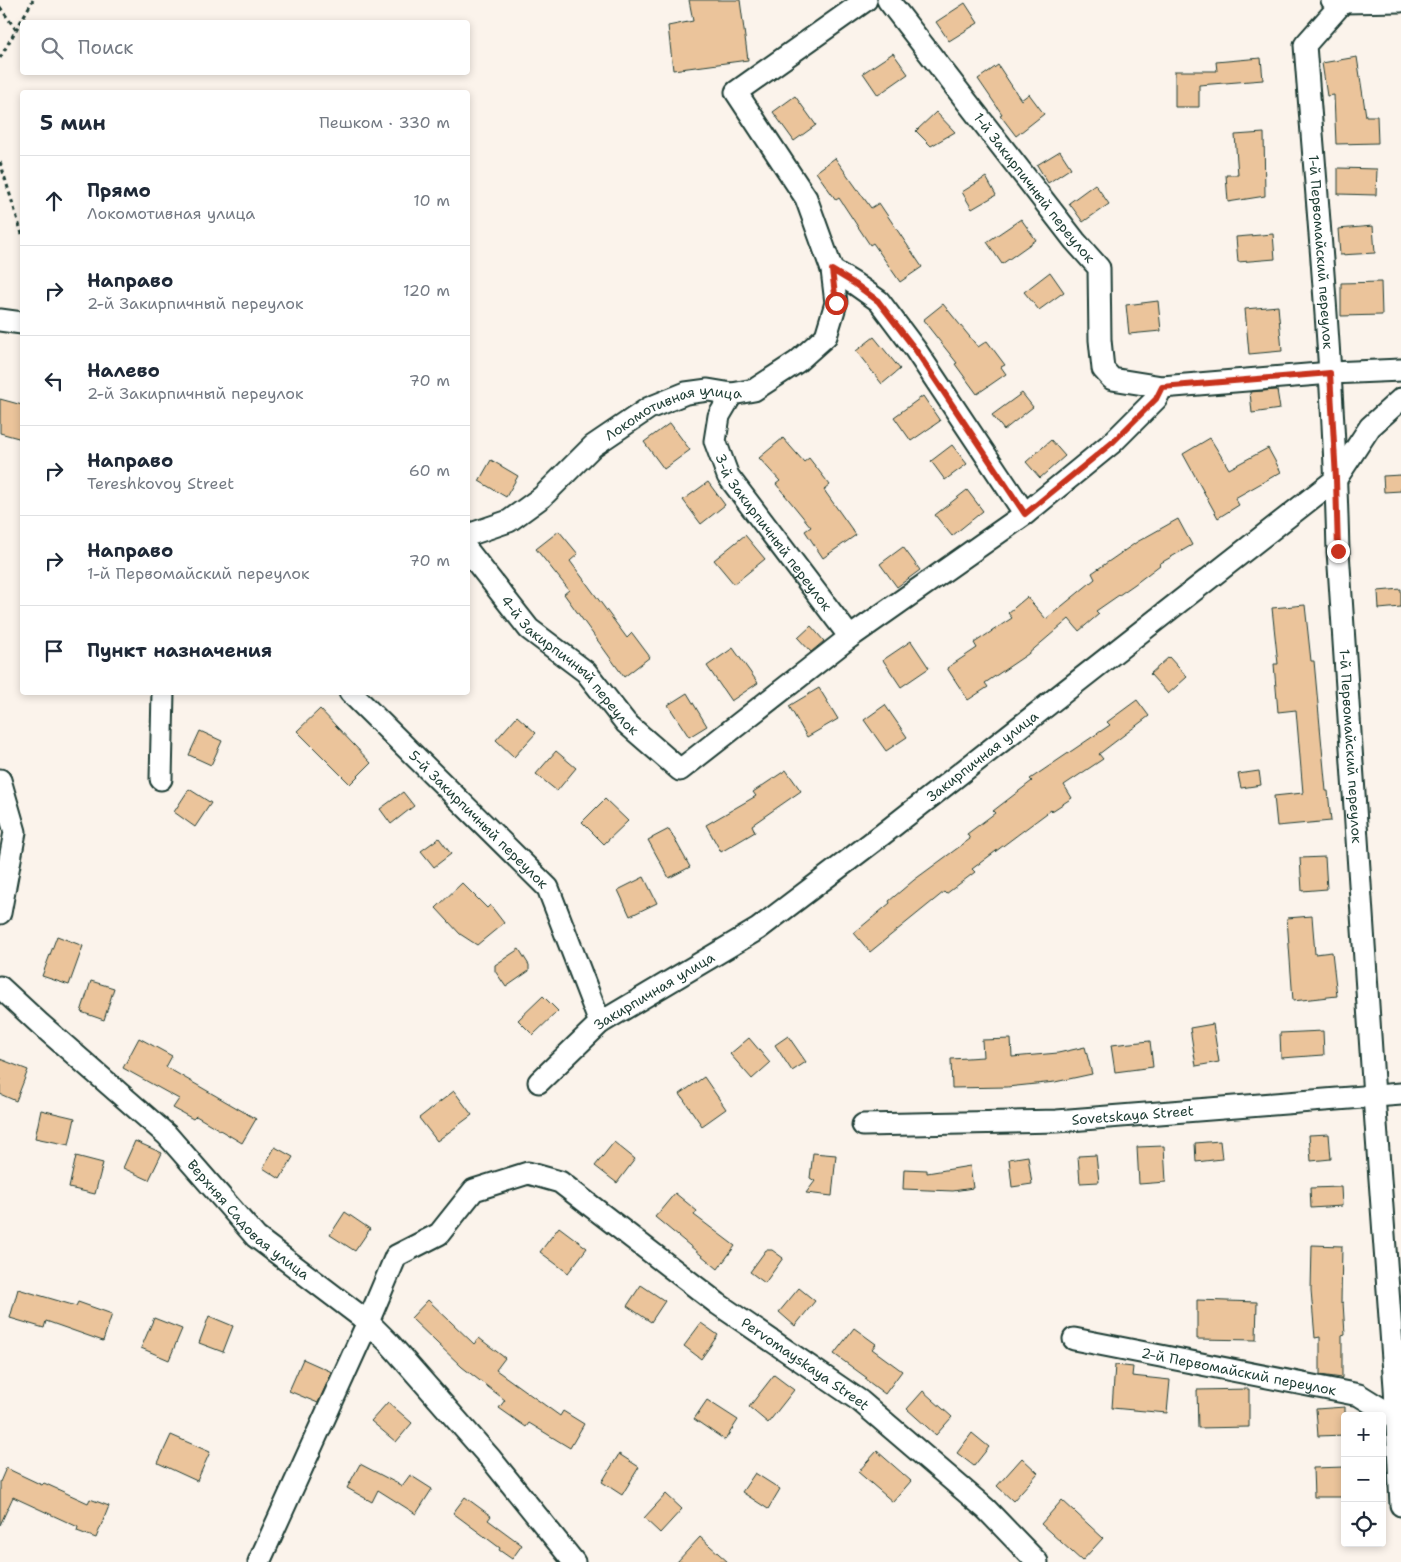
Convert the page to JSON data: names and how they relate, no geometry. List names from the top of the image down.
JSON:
{
  "streets": {
    "street": [
      "1-й Закирпичный переулок",
      "1-й Первомайский переулок",
      "Локомотивная улица",
      "3-й Закирпичный переулок",
      "4-й Закирпичный переулок",
      "Закирпичная улица",
      "5-й Закирпичный переулок",
      "Sovetskaya Street",
      "Верхняя Садовая улица",
      "Pervomayskaya Street",
      "2-й Первомайский переулок"
    ]
  },
  "crossings": [
    ["1-й Закирпичный переулок", "1-й Первомайский переулок"],
    ["1-й Первомайский переулок", "Закирпичная улица"],
    ["1-й Первомайский переулок", "Sovetskaya Street"],
    ["1-й Первомайский переулок", "2-й Первомайский переулок"],
    ["Локомотивная улица", "3-й Закирпичный переулок"],
    ["3-й Закирпичный переулок", "4-й Закирпичный переулок"],
    ["Закирпичная улица", "5-й Закирпичный переулок"],
    ["Верхняя Садовая улица", "Pervomayskaya Street"]
  ],
  "page": {
    "search": "Поиск",
    "heading": ["5 мин", "Пешком · 330 m"],
    "list": [
      ["Прямо", "Локомотивная улица", "10 m"],
      ["Направо", "2-й Закирпичный переулок", "120 m"],
      ["Налево", "2-й Закирпичный переулок", "70 m"],
      ["Направо", "Tereshkovoy Street", "60 m"],
      ["Направо", "1-й Первомайский переулок", "70 m"],
      "Пункт назначения"
    ],
    "map_buttons": ["+", "−"]
  }
}
